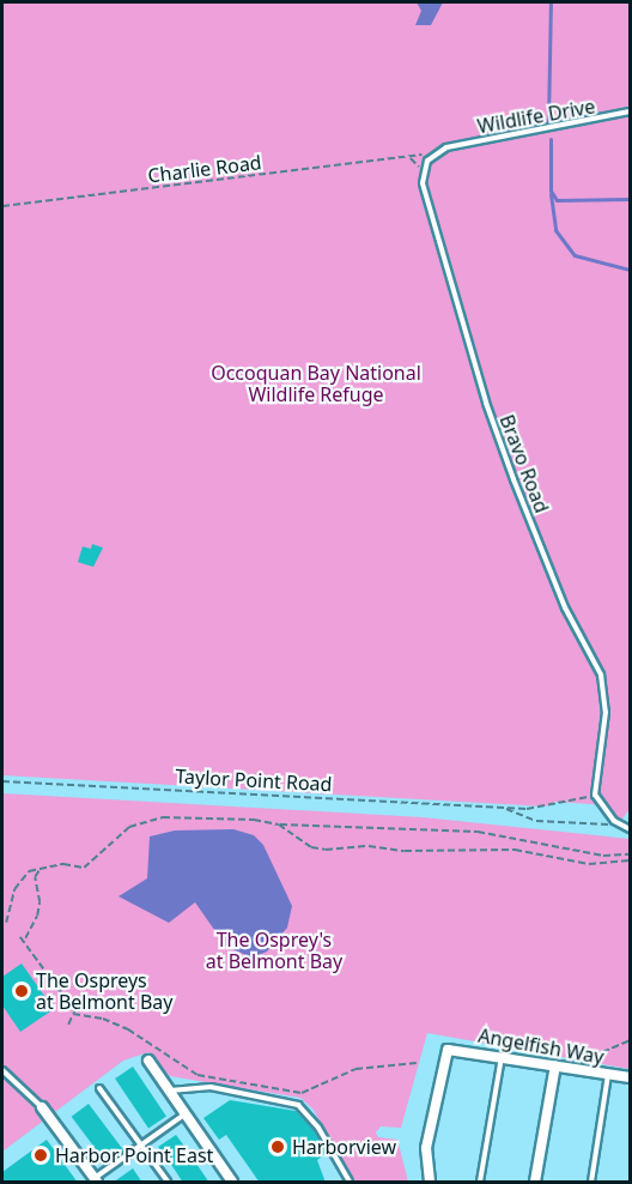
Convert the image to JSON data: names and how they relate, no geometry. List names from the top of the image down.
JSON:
{
  "streets": {
    "street": ["Angelfish Way"],
    "lane": ["Wildlife Drive", "Bravo Road"],
    "path": ["Charlie Road", "Taylor Point Road"]
  },
  "crossings": [
    ["Wildlife Drive", "Bravo Road"],
    ["Bravo Road", "Taylor Point Road"]
  ],
  "parks": ["Occoquan Bay National Wildlife Refuge", "The Osprey's at Belmont Bay"],
  "places": ["The Ospreys at Belmont Bay", "Harborview", "Harbor Point East"]
}
